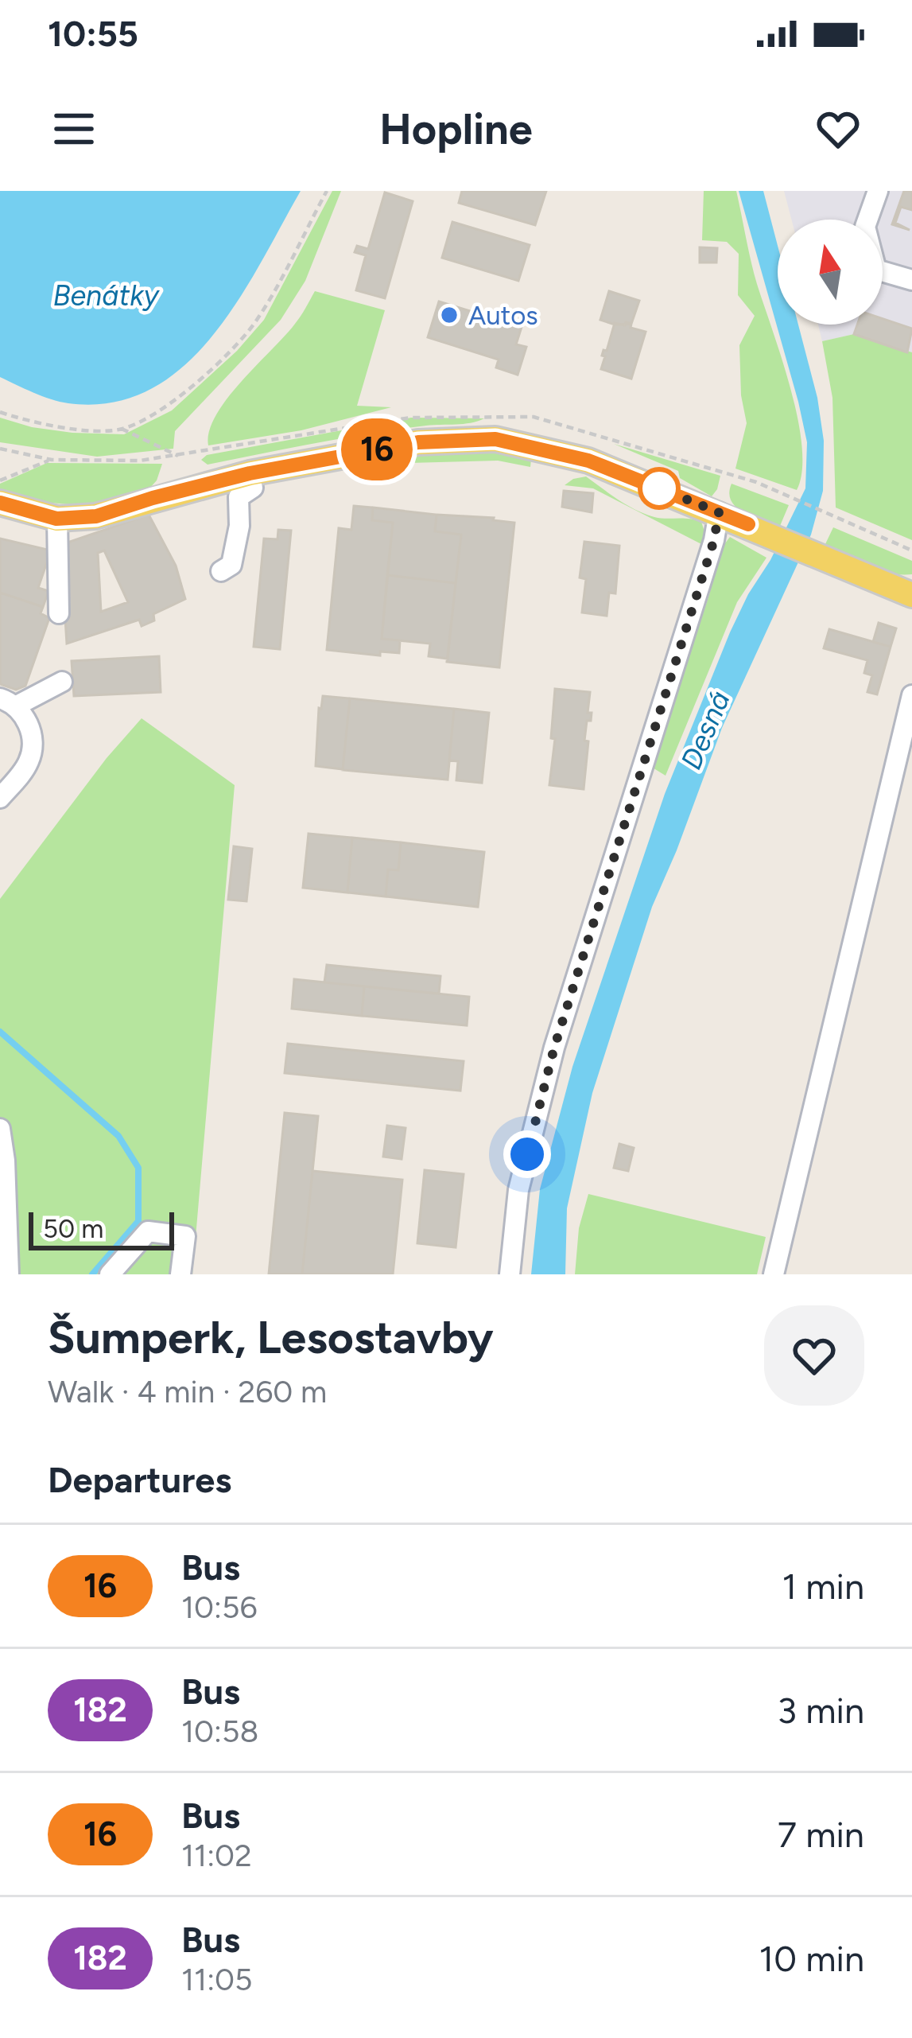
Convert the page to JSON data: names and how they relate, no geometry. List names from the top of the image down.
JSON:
{
  "water": ["Benátky", "Desná"],
  "places": ["Autos"],
  "lines": ["bus line 16"],
  "scale_bar": "50 m",
  "north": "top",
  "page": {
    "status": "10:55",
    "header": "Hopline",
    "on_map": "16",
    "scale": "50 m",
    "heading": [
      ["Šumperk, Lesostavby", "Walk · 4 min · 260 m"],
      "Departures"
    ],
    "list": [
      {
        "mark": "16",
        "name": "Bus",
        "note": "10:56",
        "value": "1 min"
      },
      {
        "mark": "182",
        "name": "Bus",
        "note": "10:58",
        "value": "3 min"
      },
      {
        "mark": "16",
        "name": "Bus",
        "note": "11:02",
        "value": "7 min"
      },
      {
        "mark": "182",
        "name": "Bus",
        "note": "11:05",
        "value": "10 min"
      }
    ]
  }
}
